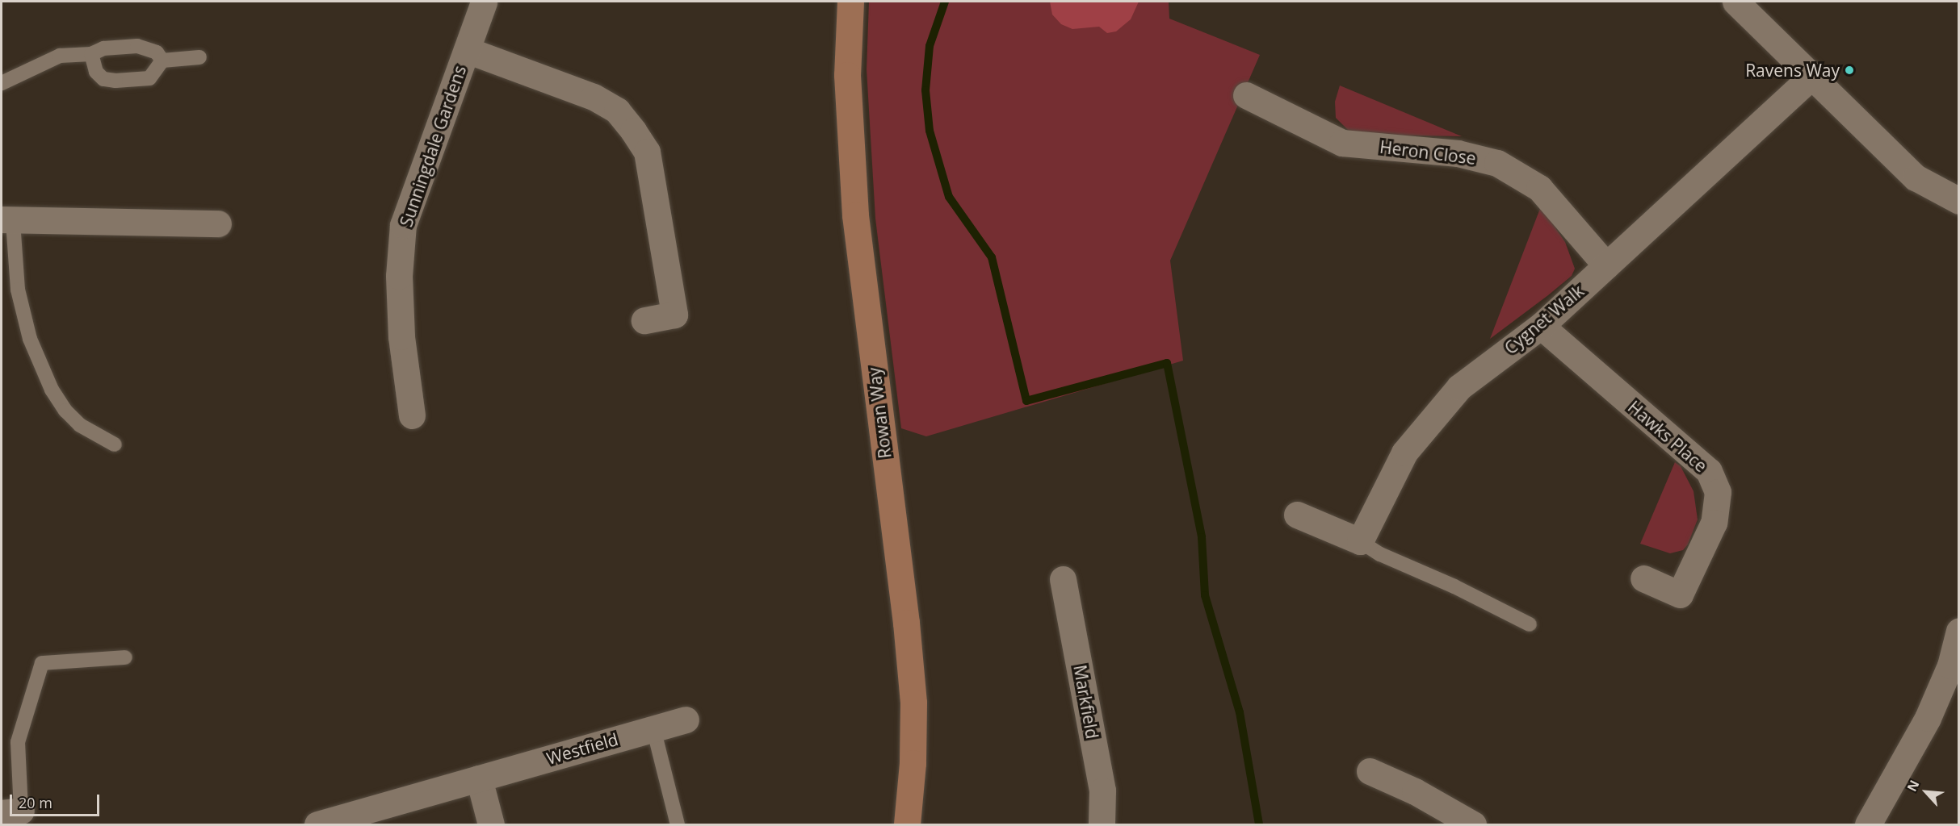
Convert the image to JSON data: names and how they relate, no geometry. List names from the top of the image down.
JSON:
{
  "streets": {
    "street": [
      "Sunningdale Gardens",
      "Heron Close",
      "Cygnet Walk",
      "Rowan Way",
      "Hawks Place",
      "Markfield",
      "Westfield"
    ]
  },
  "crossings": [
    ["Heron Close", "Cygnet Walk"],
    ["Cygnet Walk", "Hawks Place"]
  ],
  "places": ["Ravens Way"],
  "scale_bar": "20 m",
  "north": "top left"
}
